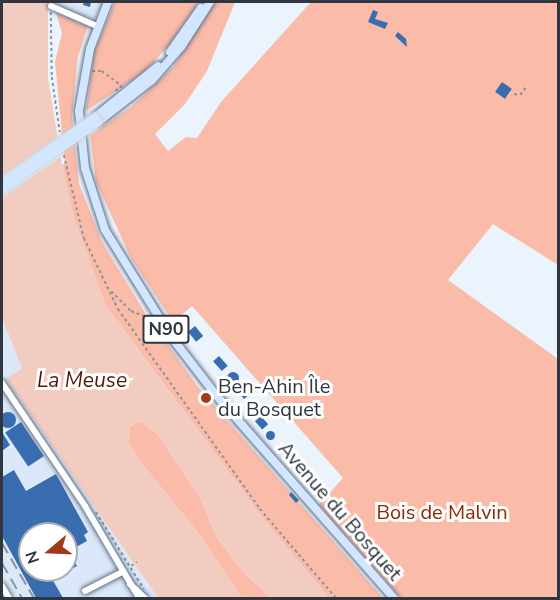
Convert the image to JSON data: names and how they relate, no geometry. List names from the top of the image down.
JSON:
{
  "streets": {
    "main road": ["N90", "Avenue du Bosquet"]
  },
  "water": ["La Meuse"],
  "parks": ["Bois de Malvin"],
  "places": ["Ben-Ahin Île du Bosquet"],
  "north": "left"
}
